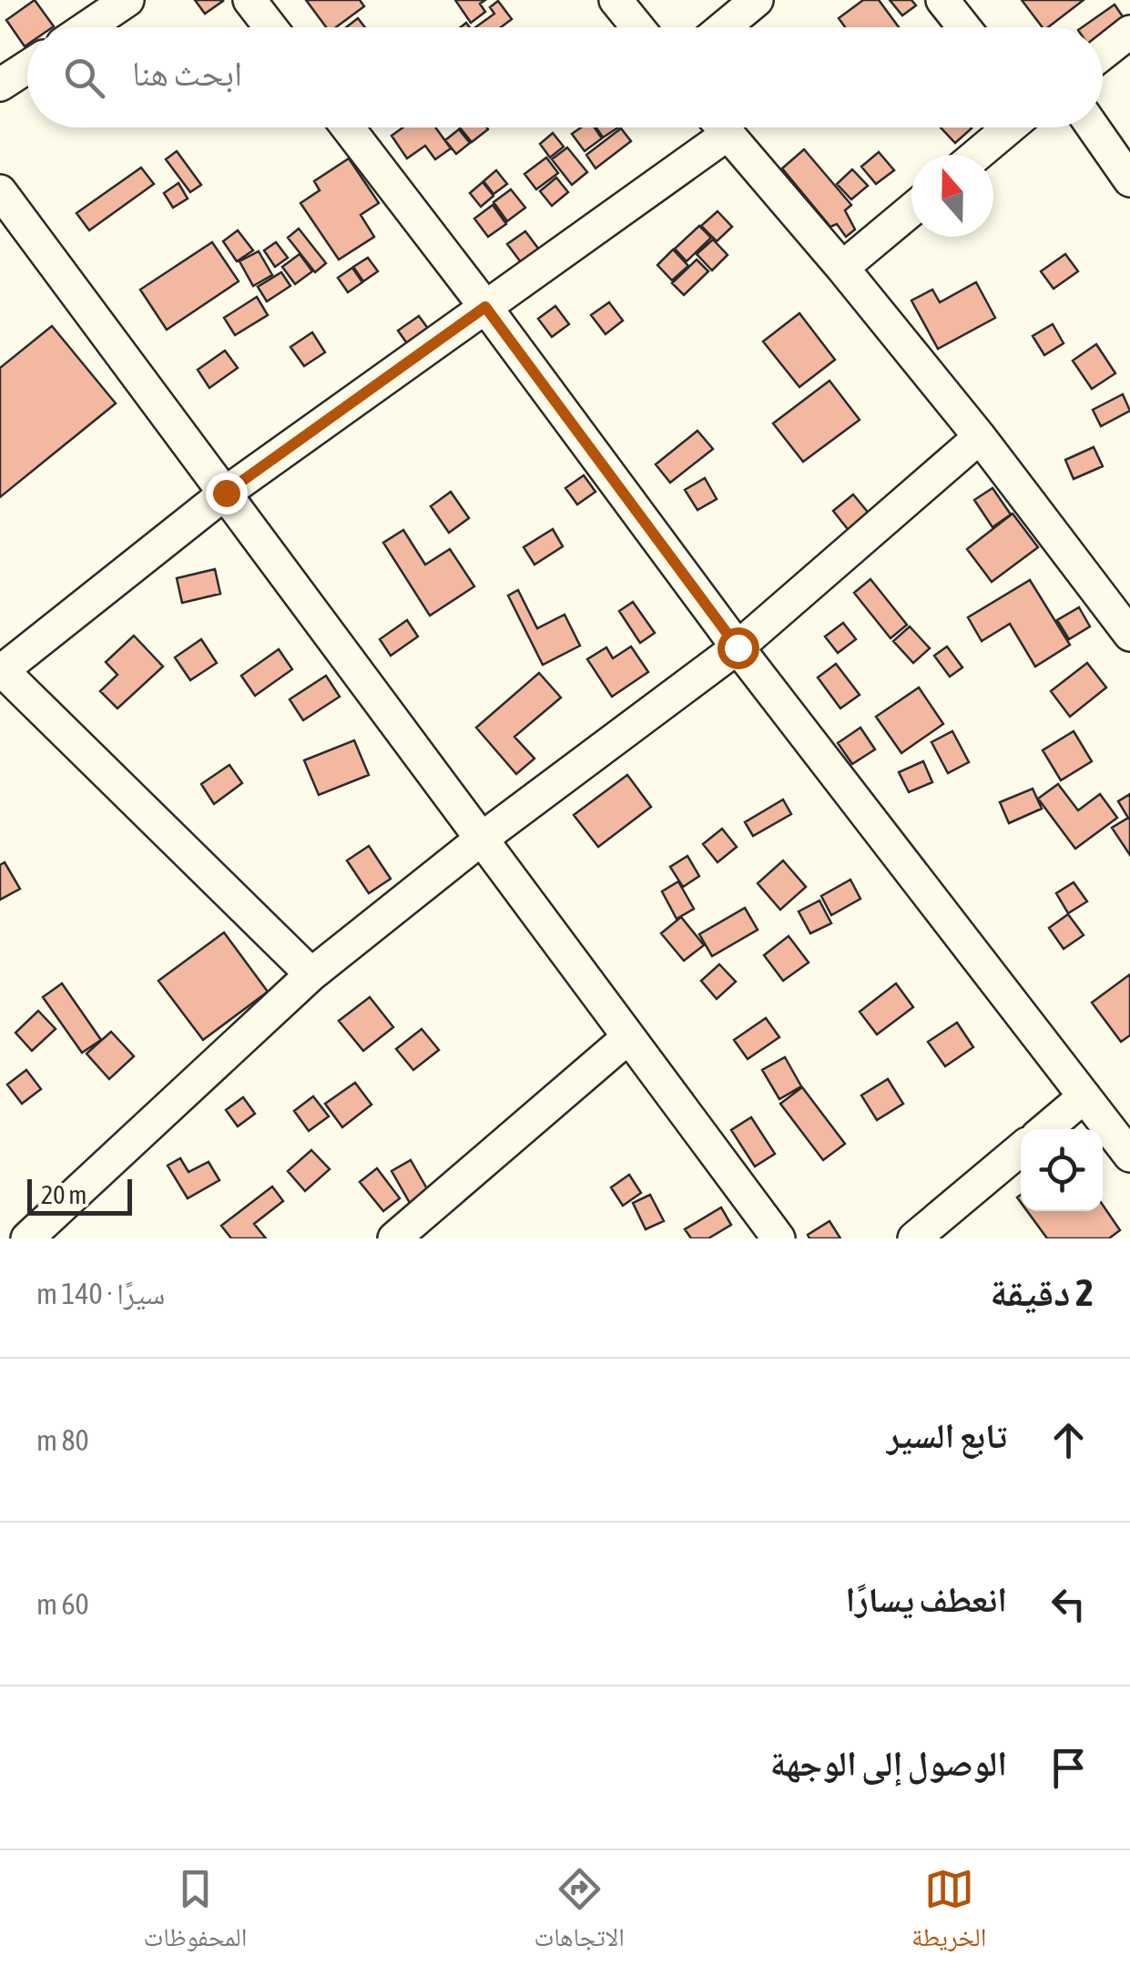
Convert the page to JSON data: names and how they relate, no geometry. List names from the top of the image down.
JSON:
{
  "scale_bar": "20 m",
  "north": "top",
  "page": {
    "search": "ابحث هنا",
    "scale": "20 m",
    "heading": ["2 دقيقة", "سيرًا · 140 m"],
    "list": [
      ["تابع السير", "80 m"],
      ["انعطف يسارًا", "60 m"],
      "الوصول إلى الوجهة"
    ],
    "nav": ["الخريطة", "الاتجاهات", "المحفوظات"]
  }
}
